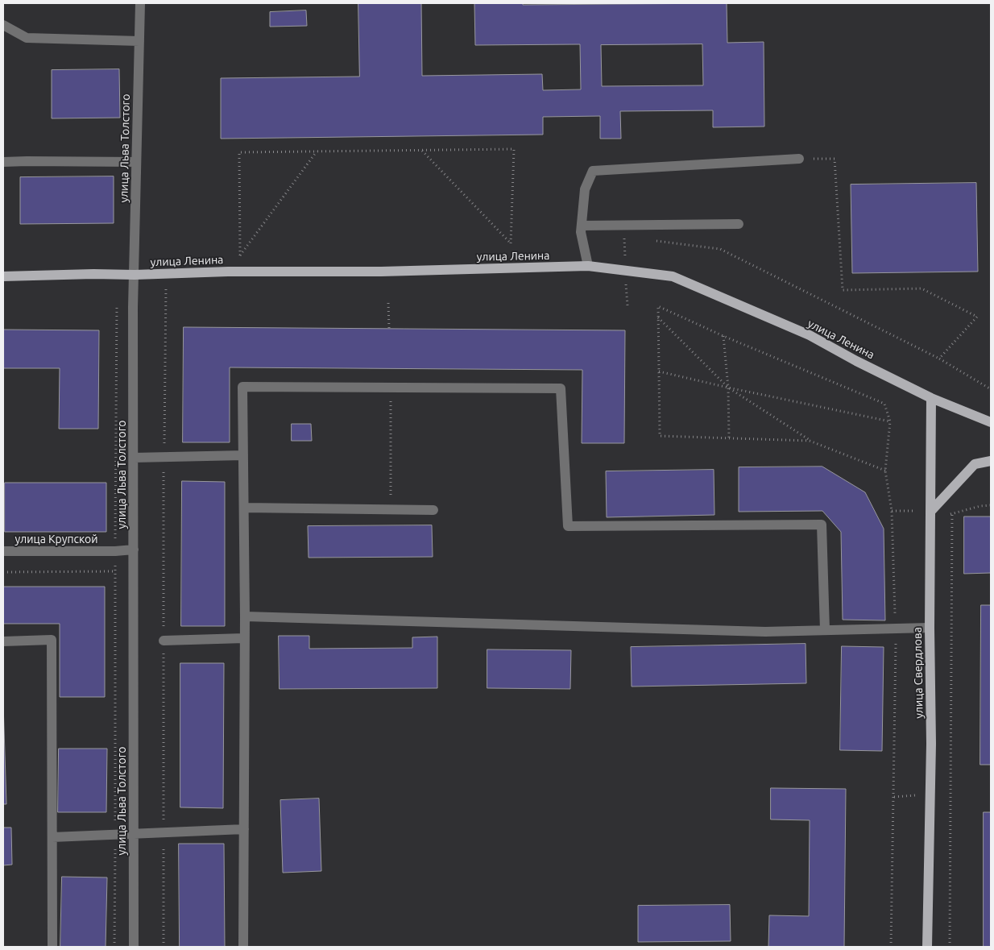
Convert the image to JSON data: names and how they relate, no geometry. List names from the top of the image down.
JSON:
{
  "streets": {
    "main road": ["улица Ленина", "улица Свердлова"],
    "street": ["улица Льва Толстого", "улица Крупской"]
  },
  "crossings": [
    ["улица Льва Толстого", "улица Ленина"],
    ["улица Льва Толстого", "улица Крупской"],
    ["улица Ленина", "улица Свердлова"]
  ]
}
